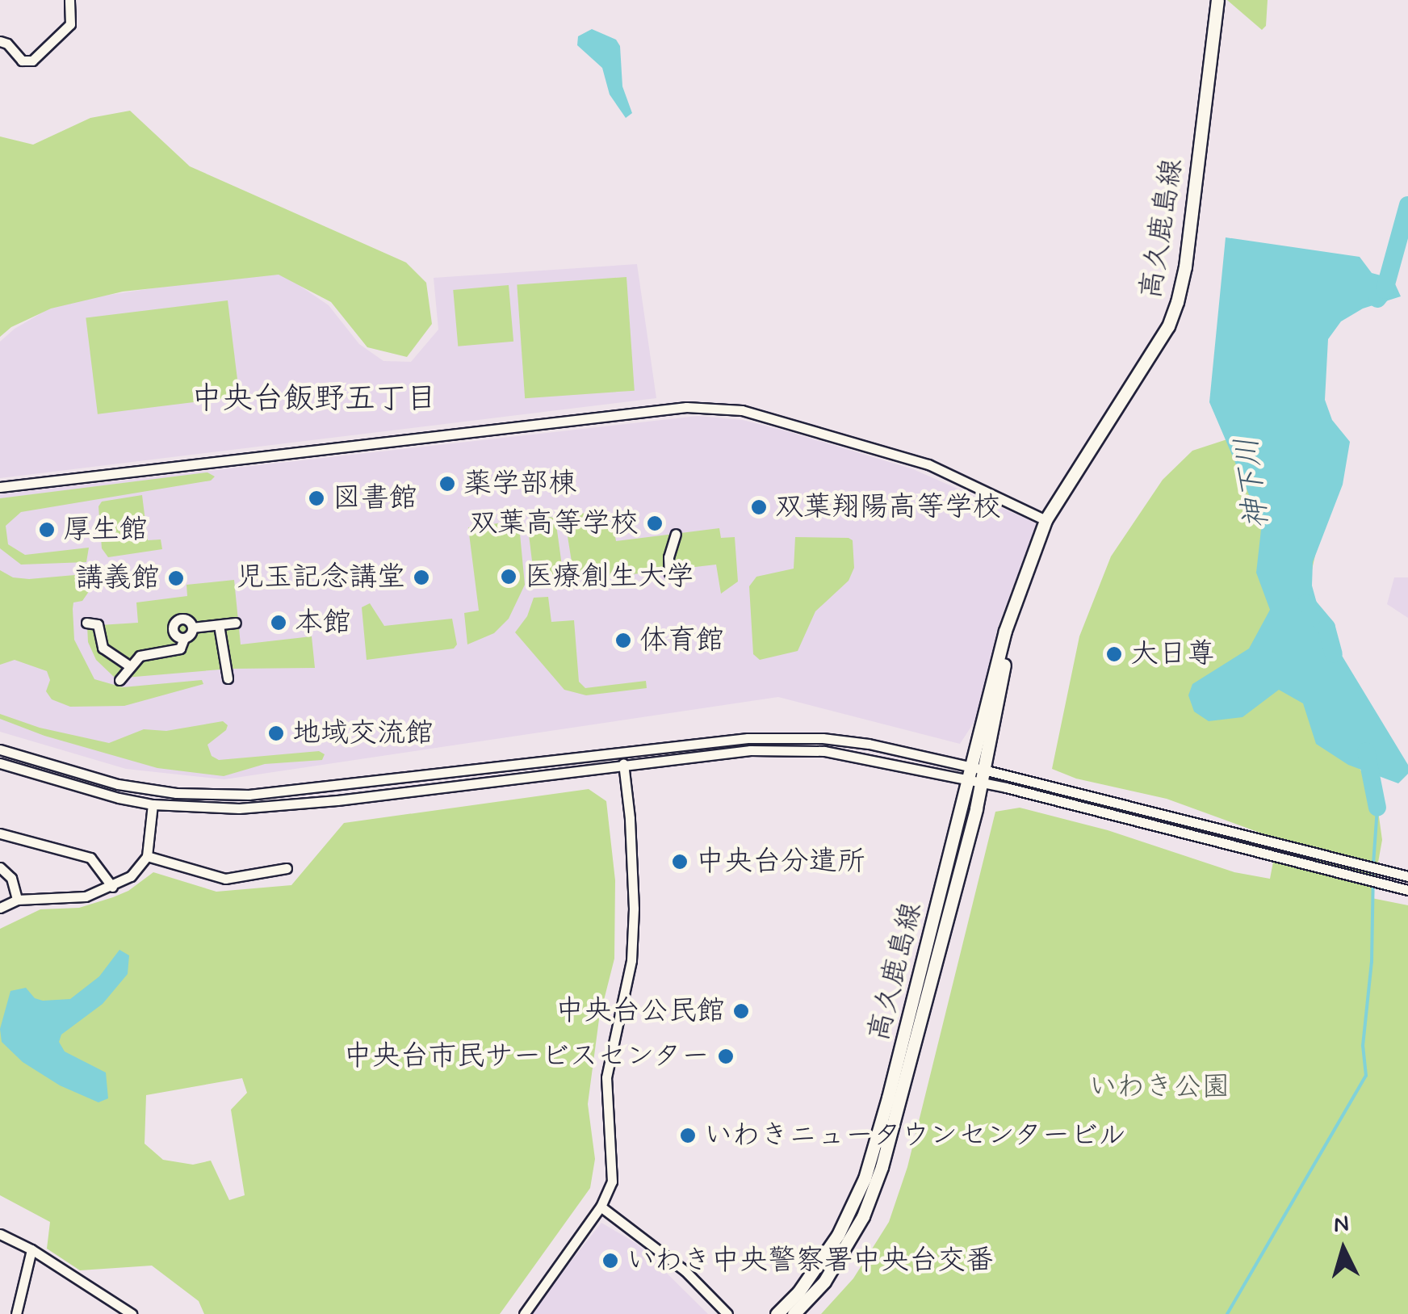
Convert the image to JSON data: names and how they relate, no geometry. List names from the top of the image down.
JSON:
{
  "streets": {
    "main road": ["高久鹿島線"]
  },
  "districts": ["中央台飯野五丁目"],
  "water": ["神下川"],
  "parks": ["いわき公園"],
  "places": [
    "薬学部棟",
    "図書館",
    "双葉翔陽高等学校",
    "双葉高等学校",
    "厚生館",
    "医療創生大学",
    "児玉記念講堂",
    "講義館",
    "本館",
    "体育館",
    "大日尊",
    "地域交流館",
    "中央台分遣所",
    "中央台公民館",
    "中央台市民サービスセンター",
    "いわきニュータウンセンタービル",
    "いわき中央警察署中央台交番"
  ],
  "north": "top"
}
